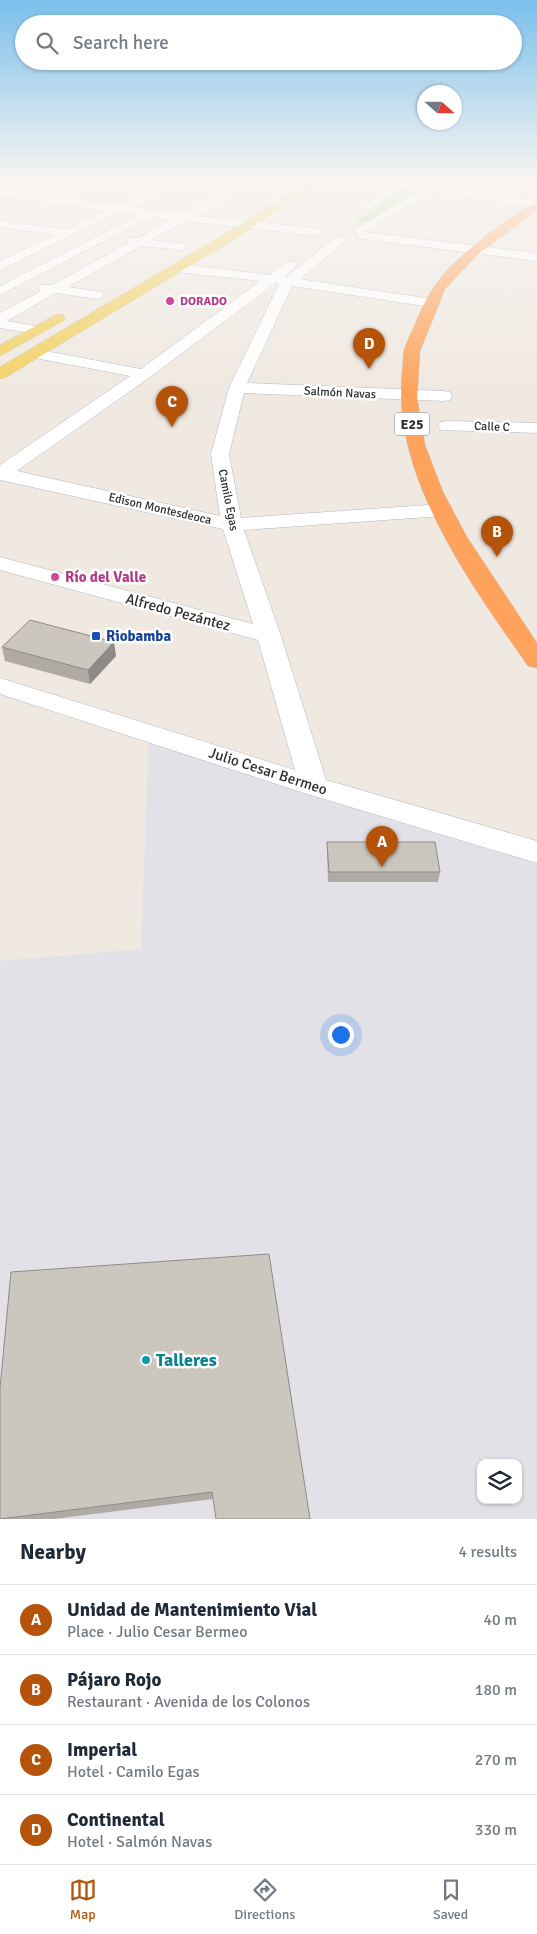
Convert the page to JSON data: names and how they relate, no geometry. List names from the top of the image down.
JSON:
{
  "streets": {
    "highway": ["E25"],
    "street": [
      "Salmón Navas",
      "Calle C",
      "Camilo Egas",
      "Edison Montesdeoca",
      "Alfredo Pezántez",
      "Julio Cesar Bermeo"
    ]
  },
  "crossings": [
    ["Salmón Navas", "E25"],
    ["Salmón Navas", "Camilo Egas"],
    ["E25", "Edison Montesdeoca"],
    ["Camilo Egas", "Edison Montesdeoca"],
    ["Camilo Egas", "Alfredo Pezántez"],
    ["Camilo Egas", "Julio Cesar Bermeo"]
  ],
  "places": {
    "other": ["DORADO", "Río del Valle", "Talleres"],
    "transit": ["Riobamba"]
  },
  "north": "right",
  "page": {
    "search": "Search here",
    "pins": [
      "D",
      "C",
      "B",
      "A"
    ],
    "heading": ["Nearby", "4 results"],
    "list": [
      {
        "mark": "A",
        "name": "Unidad de Mantenimiento Vial",
        "note": "Place · Julio Cesar Bermeo",
        "value": "40 m"
      },
      {
        "mark": "B",
        "name": "Pájaro Rojo",
        "note": "Restaurant · Avenida de los Colonos",
        "value": "180 m"
      },
      {
        "mark": "C",
        "name": "Imperial",
        "note": "Hotel · Camilo Egas",
        "value": "270 m"
      },
      {
        "mark": "D",
        "name": "Continental",
        "note": "Hotel · Salmón Navas",
        "value": "330 m"
      }
    ],
    "nav": ["Map", "Directions", "Saved"]
  }
}
